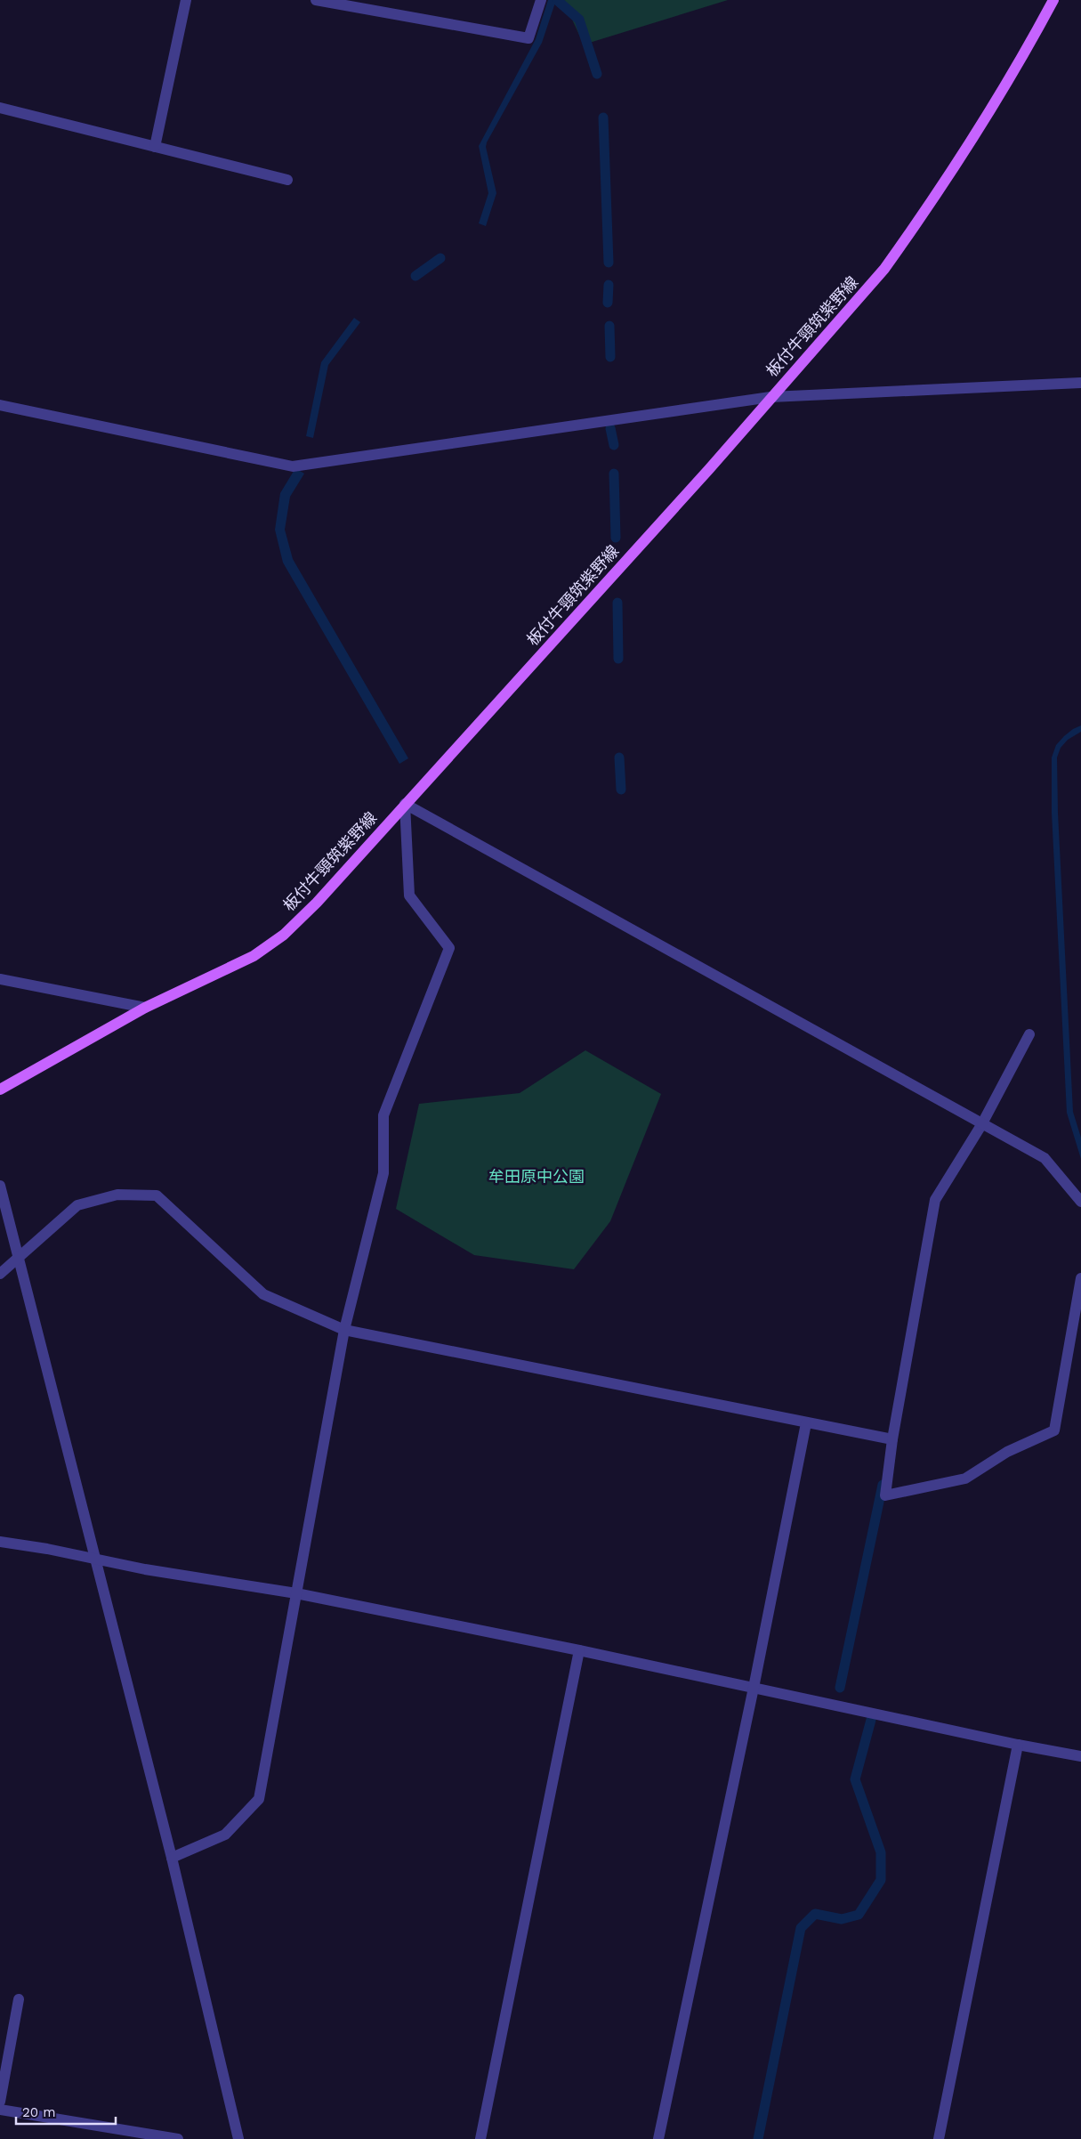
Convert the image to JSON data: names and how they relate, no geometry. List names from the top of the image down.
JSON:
{
  "streets": {
    "main road": ["板付牛頸筑紫野線"]
  },
  "parks": ["牟田原中公園"],
  "scale_bar": "20 m"
}
